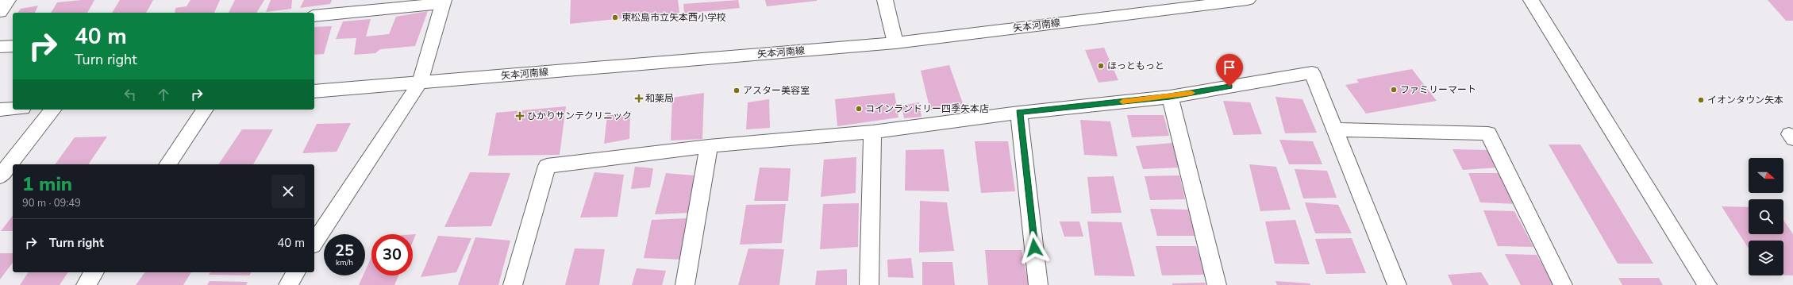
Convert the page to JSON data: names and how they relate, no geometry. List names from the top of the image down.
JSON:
{
  "streets": {
    "street": ["矢本河南線"]
  },
  "places": {
    "other": [
      "東松島市立矢本西小学校",
      "ほっともっと",
      "ファミリーマート",
      "アスター美容室",
      "イオンタウン矢本",
      "コインランドリー四季矢本店"
    ],
    "health": ["和薬局", "ひかりサンテクリニック"]
  },
  "north": "right",
  "page": {
    "turn": ["40 m", "Turn right"],
    "heading": ["1 min", "90 m · 09:49"],
    "list": [
      {
        "name": "Turn right",
        "value": "40 m"
      }
    ],
    "speed": "25 km/h",
    "limit": "30"
  }
}
